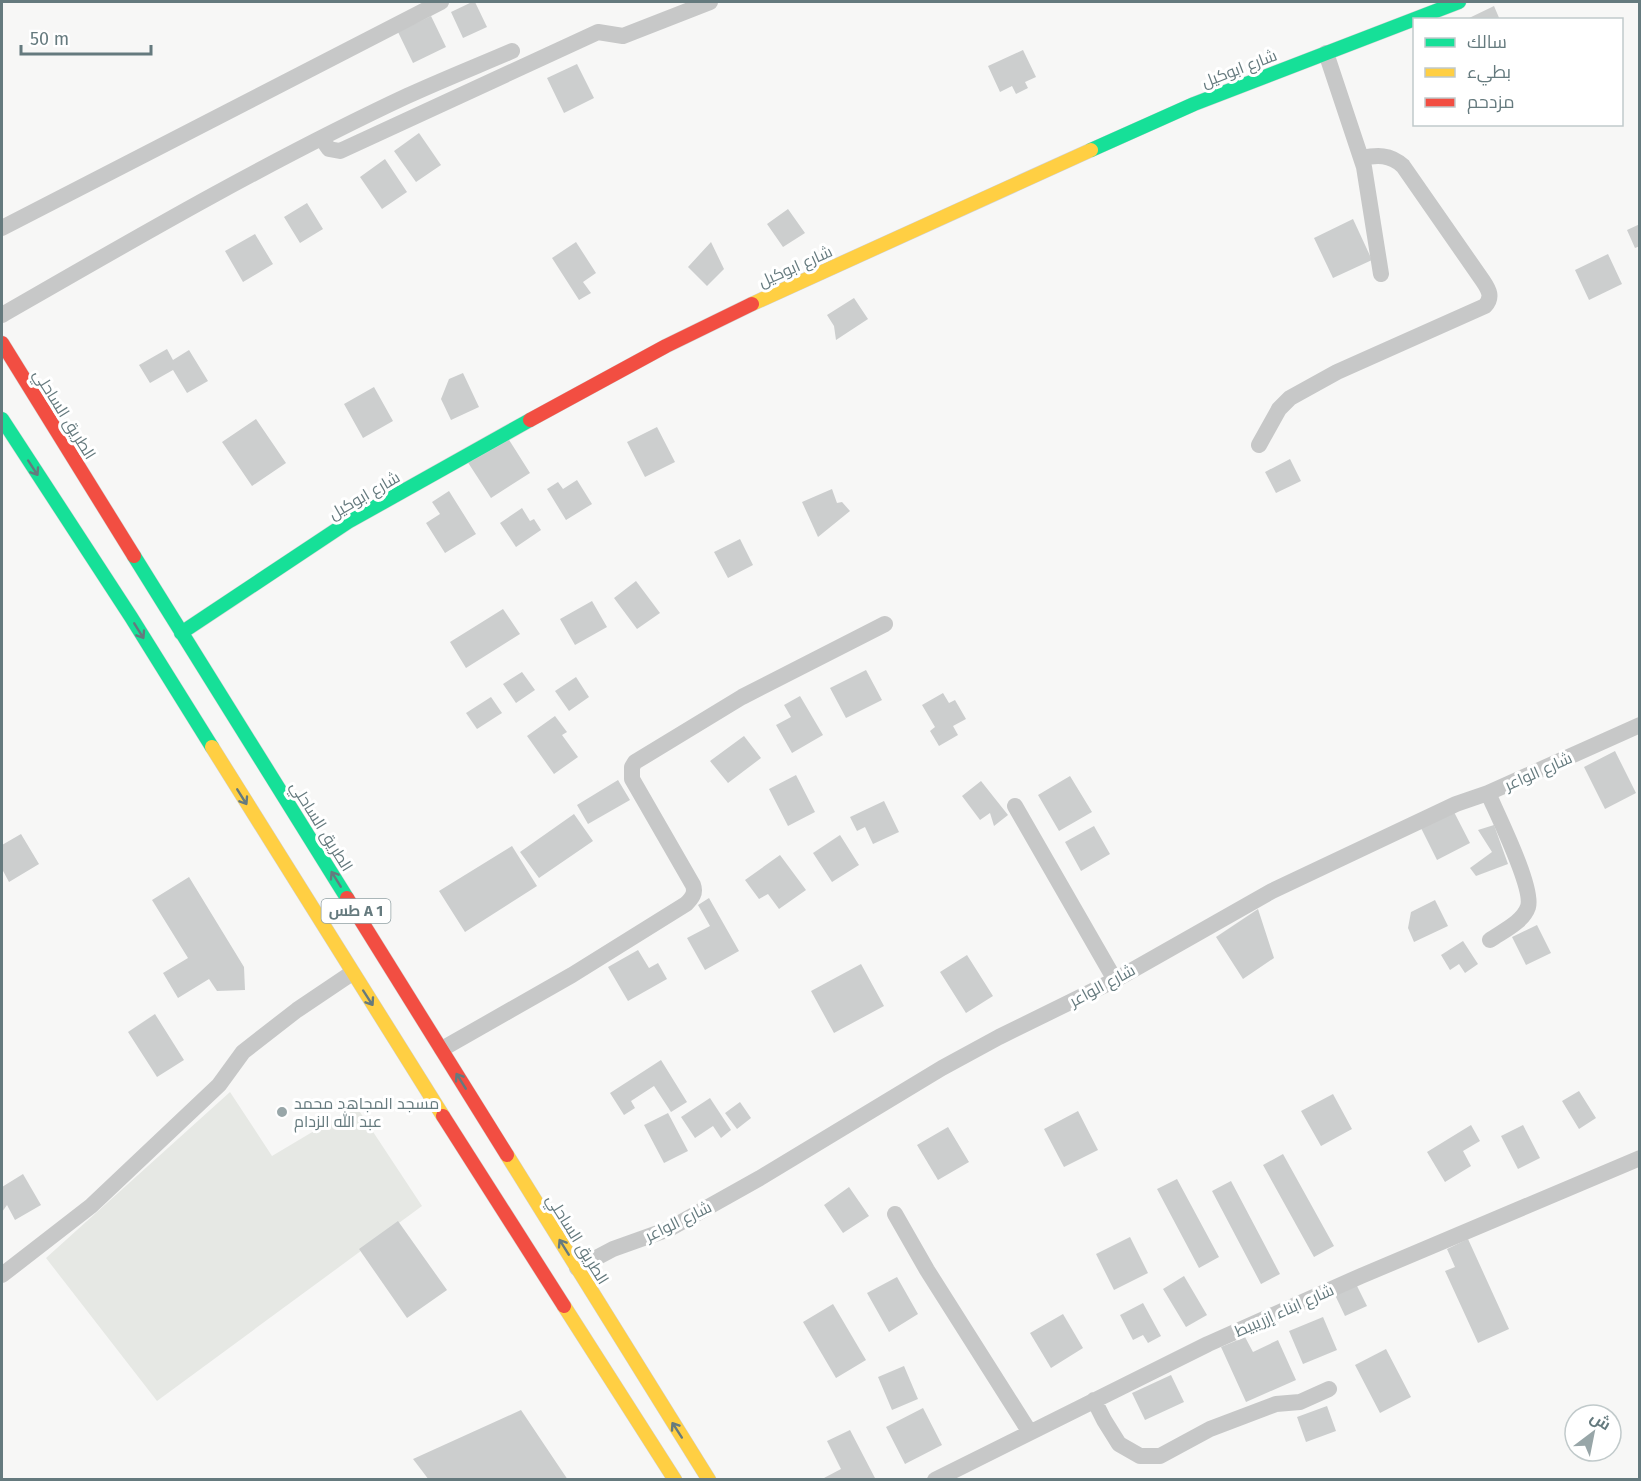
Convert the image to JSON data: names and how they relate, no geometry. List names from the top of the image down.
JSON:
{
  "streets": {
    "main road": ["شارع ابوكيل", "الطريق الساحلي", "طس A 1"],
    "street": ["شارع الواعر", "شارع ابناء إزريبيط"]
  },
  "crossings": [
    ["شارع ابوكيل", "الطريق الساحلي"],
    ["الطريق الساحلي", "شارع الواعر"]
  ],
  "places": ["مسجد المجاهد محمد عبد الله الزدام"],
  "legend": ["سالك", "بطيء", "مزدحم"],
  "scale_bar": "50 m",
  "north": "top right"
}
